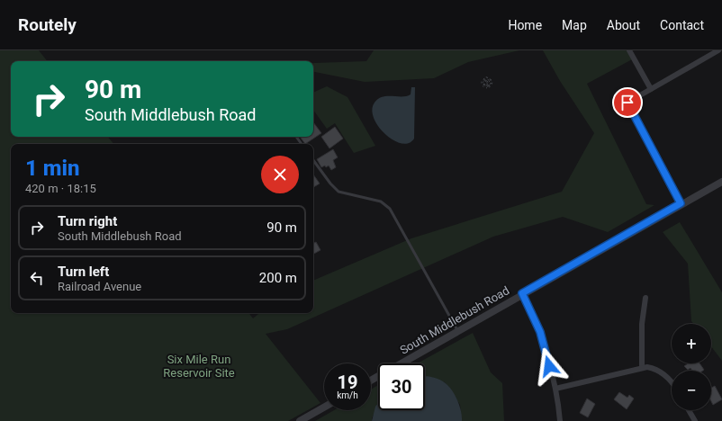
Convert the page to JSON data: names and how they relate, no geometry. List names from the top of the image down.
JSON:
{
  "streets": {
    "street": ["South Middlebush Road"]
  },
  "parks": ["Six Mile Run Reservoir Site"],
  "page": {
    "header": "Routely",
    "nav": [
      "Home",
      "Map",
      "About",
      "Contact"
    ],
    "turn": ["90 m", "South Middlebush Road"],
    "heading": ["1 min", "420 m · 18:15"],
    "list": [
      {
        "name": "Turn right",
        "note": "South Middlebush Road",
        "value": "90 m"
      },
      {
        "name": "Turn left",
        "note": "Railroad Avenue",
        "value": "200 m"
      }
    ],
    "map_buttons": ["+", "−"],
    "speed": "19 km/h",
    "limit": "30"
  }
}
